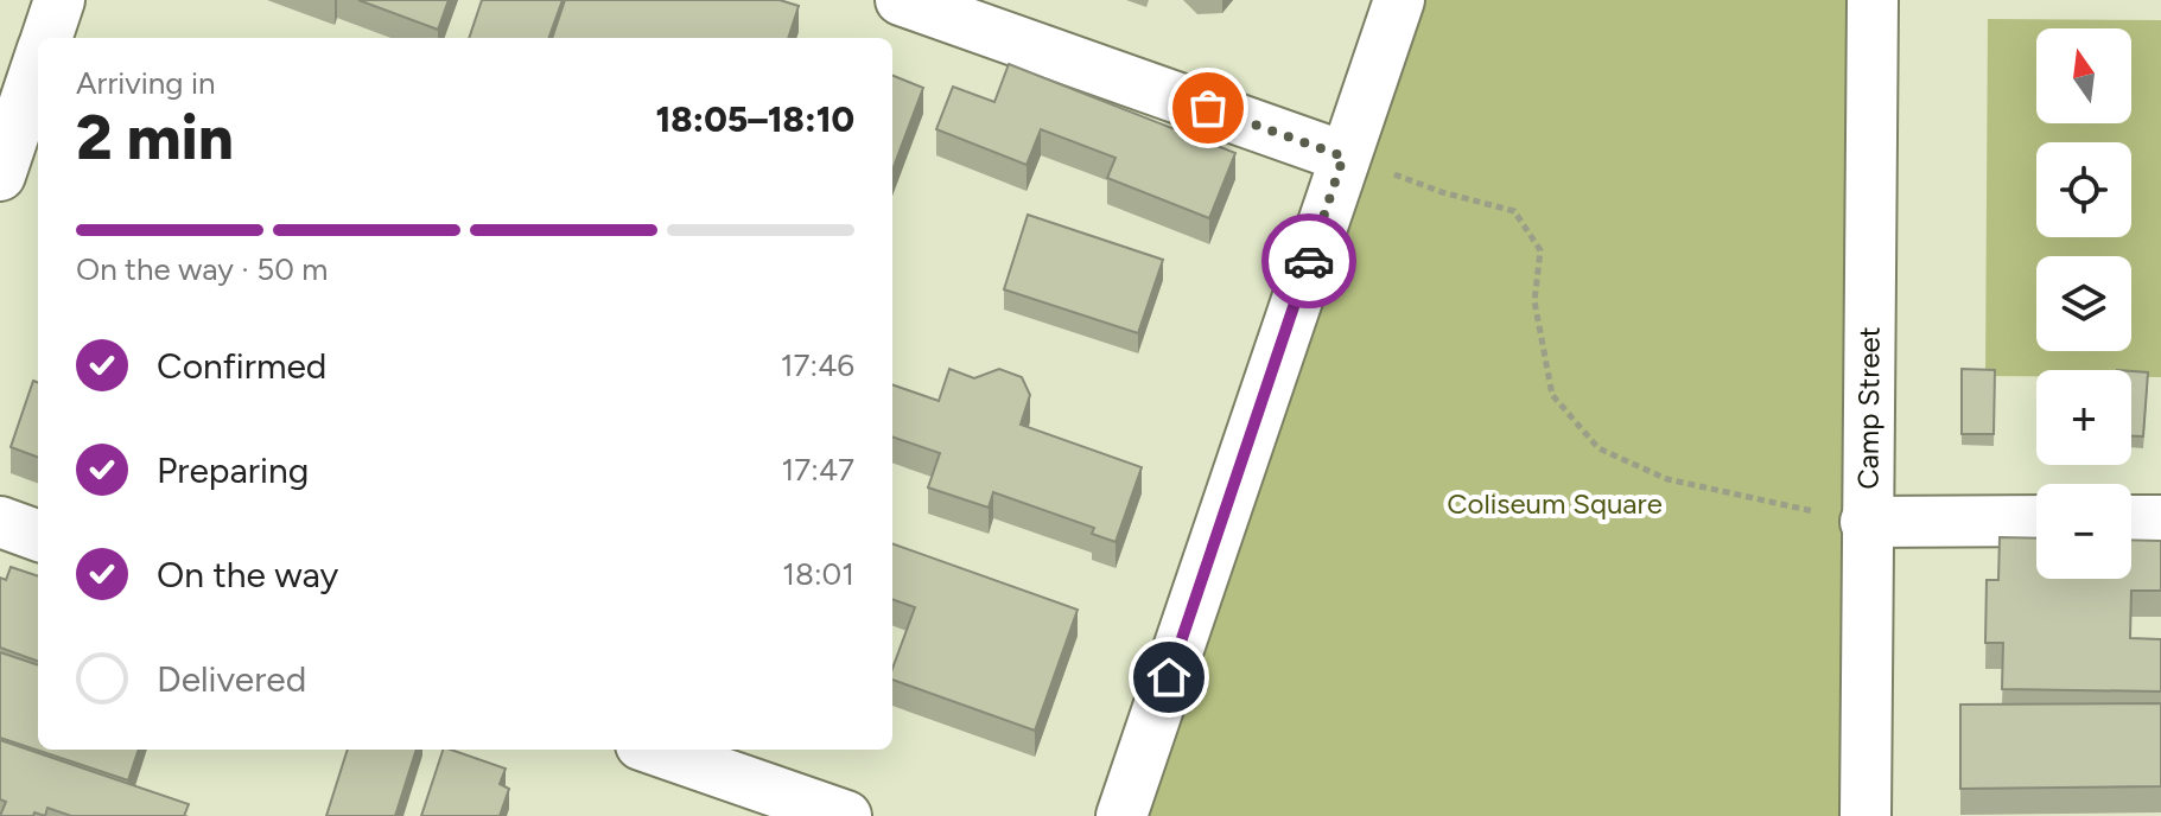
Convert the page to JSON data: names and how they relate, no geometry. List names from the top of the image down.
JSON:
{
  "streets": {
    "street": ["Camp Street"]
  },
  "parks": ["Coliseum Square"],
  "north": "top",
  "page": {
    "map_buttons": ["+", "−"],
    "heading": ["2 min", "Arriving in", "18:05–18:10"],
    "bar": "On the way · 50 m",
    "list": [
      ["Confirmed", "17:46"],
      ["Preparing", "17:47"],
      ["On the way", "18:01"],
      "Delivered"
    ]
  }
}
